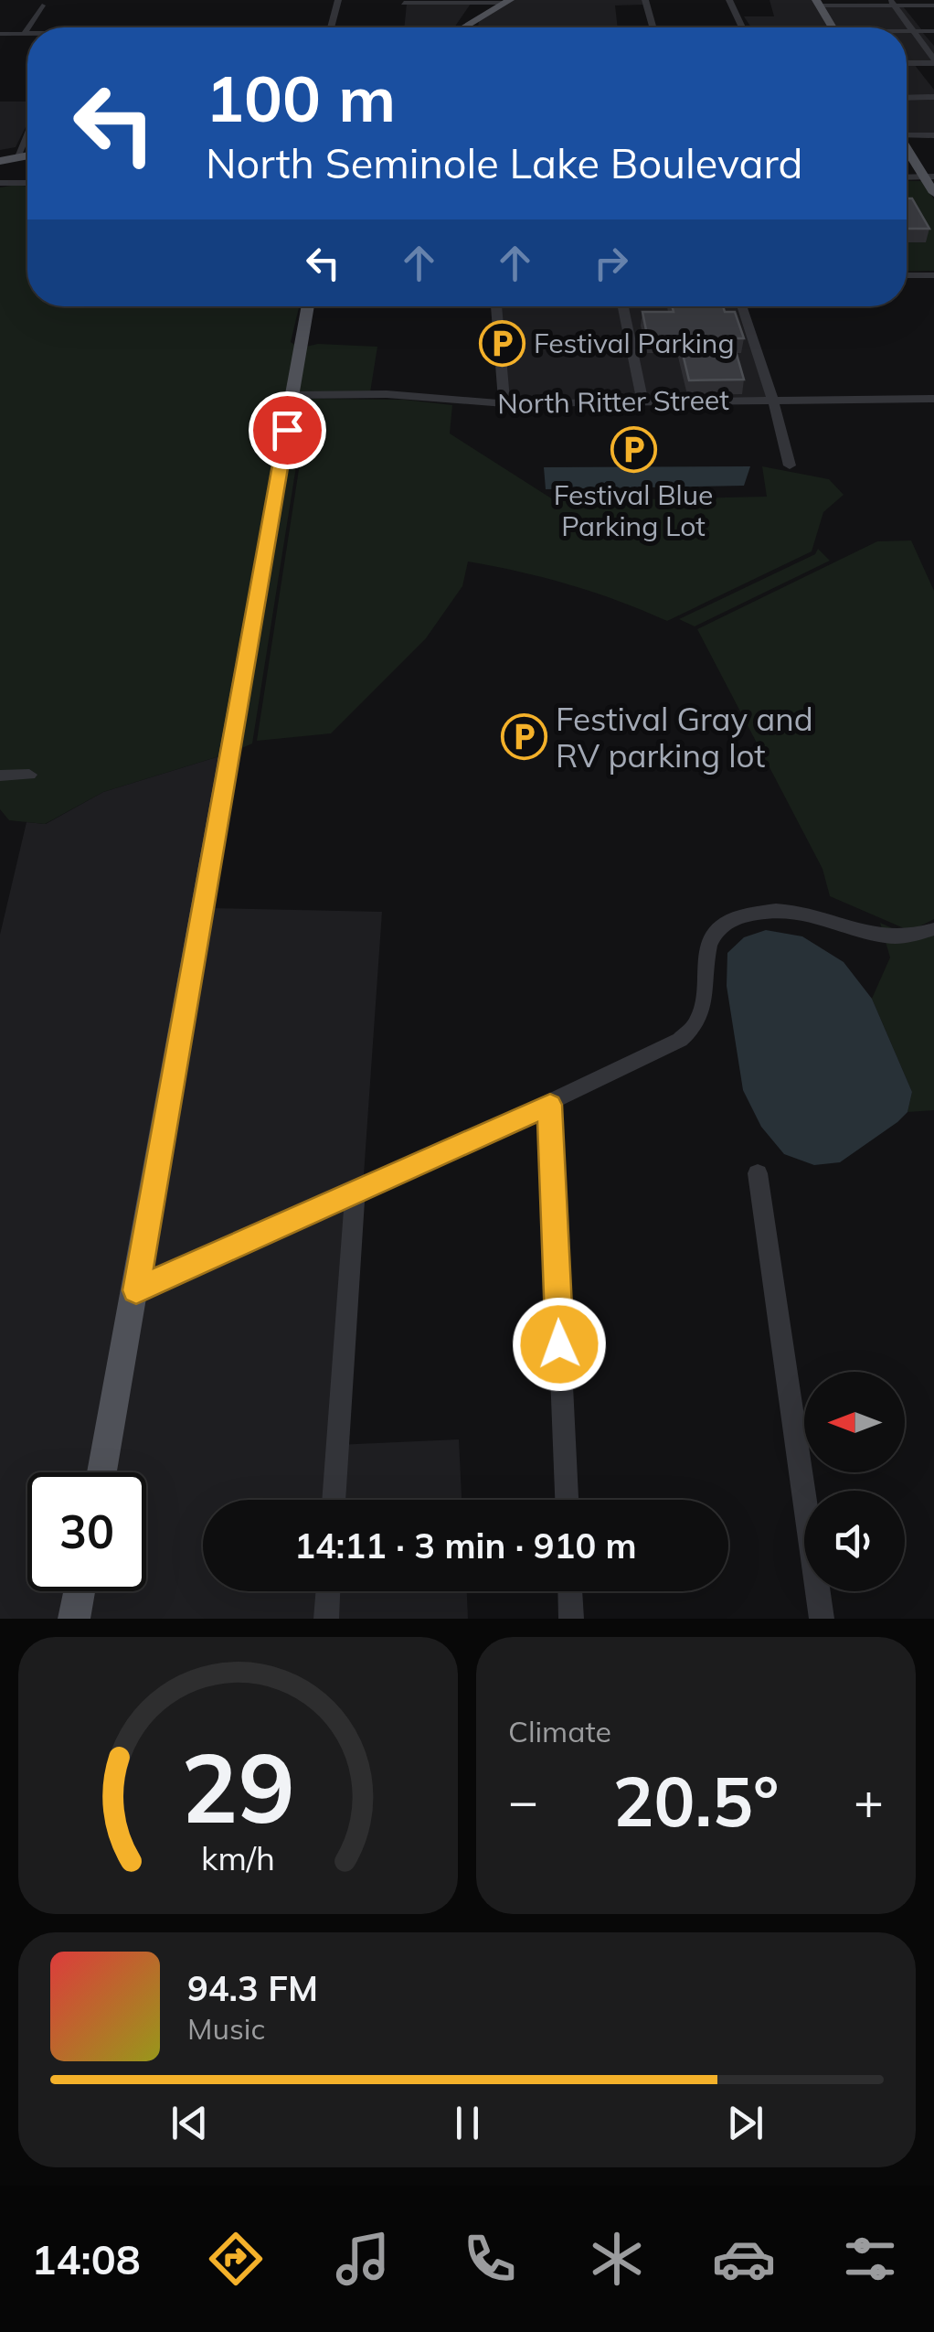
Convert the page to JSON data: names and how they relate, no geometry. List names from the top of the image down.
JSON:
{
  "streets": {
    "street": ["North Ritter Street"]
  },
  "places": {
    "parking": ["Festival Parking", "Festival Blue Parking Lot", "Festival Gray and RV parking lot"]
  },
  "north": "left",
  "page": {
    "turn": ["100 m", "North Seminole Lake Boulevard"],
    "limit": "30",
    "trip": "14:11 · 3 min · 910 m",
    "tile": "Climate",
    "heat": ["−", "20.5°", "+"],
    "song": ["94.3 FM", "Music"],
    "tabs": "14:08",
    "gauge": ["29", "km/h"]
  }
}
